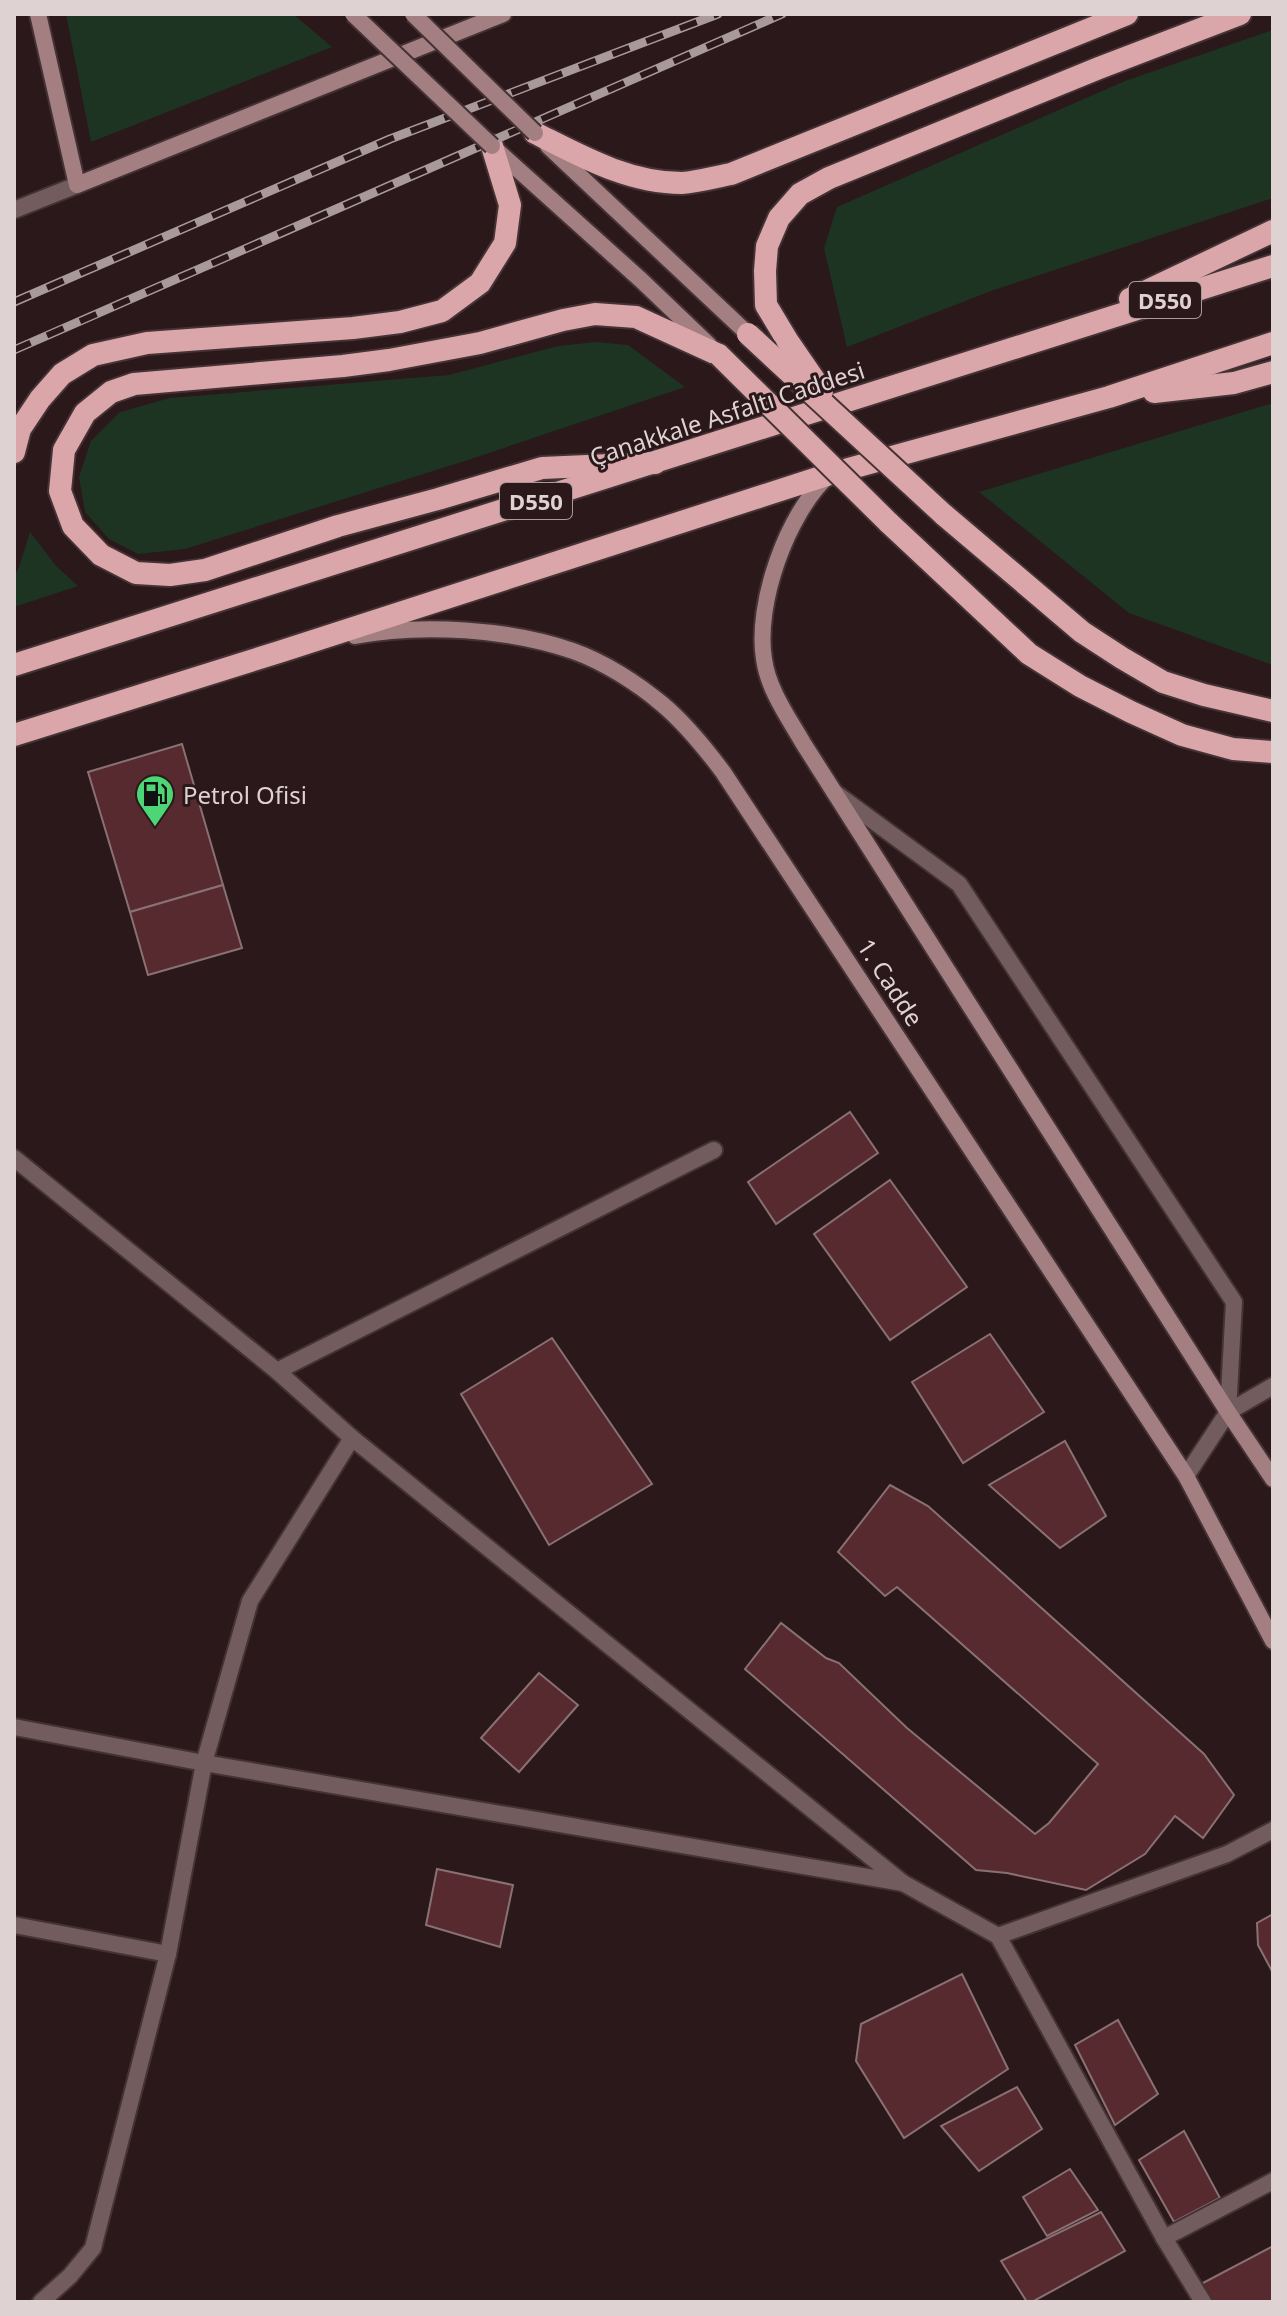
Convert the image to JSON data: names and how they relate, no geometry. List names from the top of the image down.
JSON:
{
  "streets": {
    "highway": ["D550", "Çanakkale Asfaltı Caddesi"],
    "main road": ["1. Cadde"]
  },
  "places": {
    "fuel station": ["Petrol Ofisi"]
  }
}
